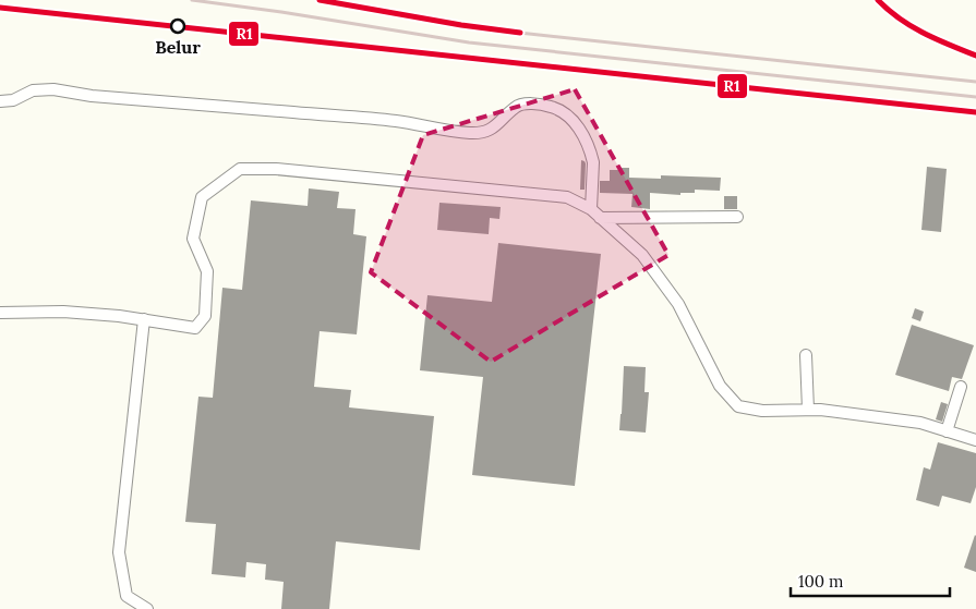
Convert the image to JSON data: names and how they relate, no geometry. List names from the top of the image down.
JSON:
{
  "places": ["Belur"],
  "lines": ["transit line R1"],
  "scale_bar": "100 m"
}
